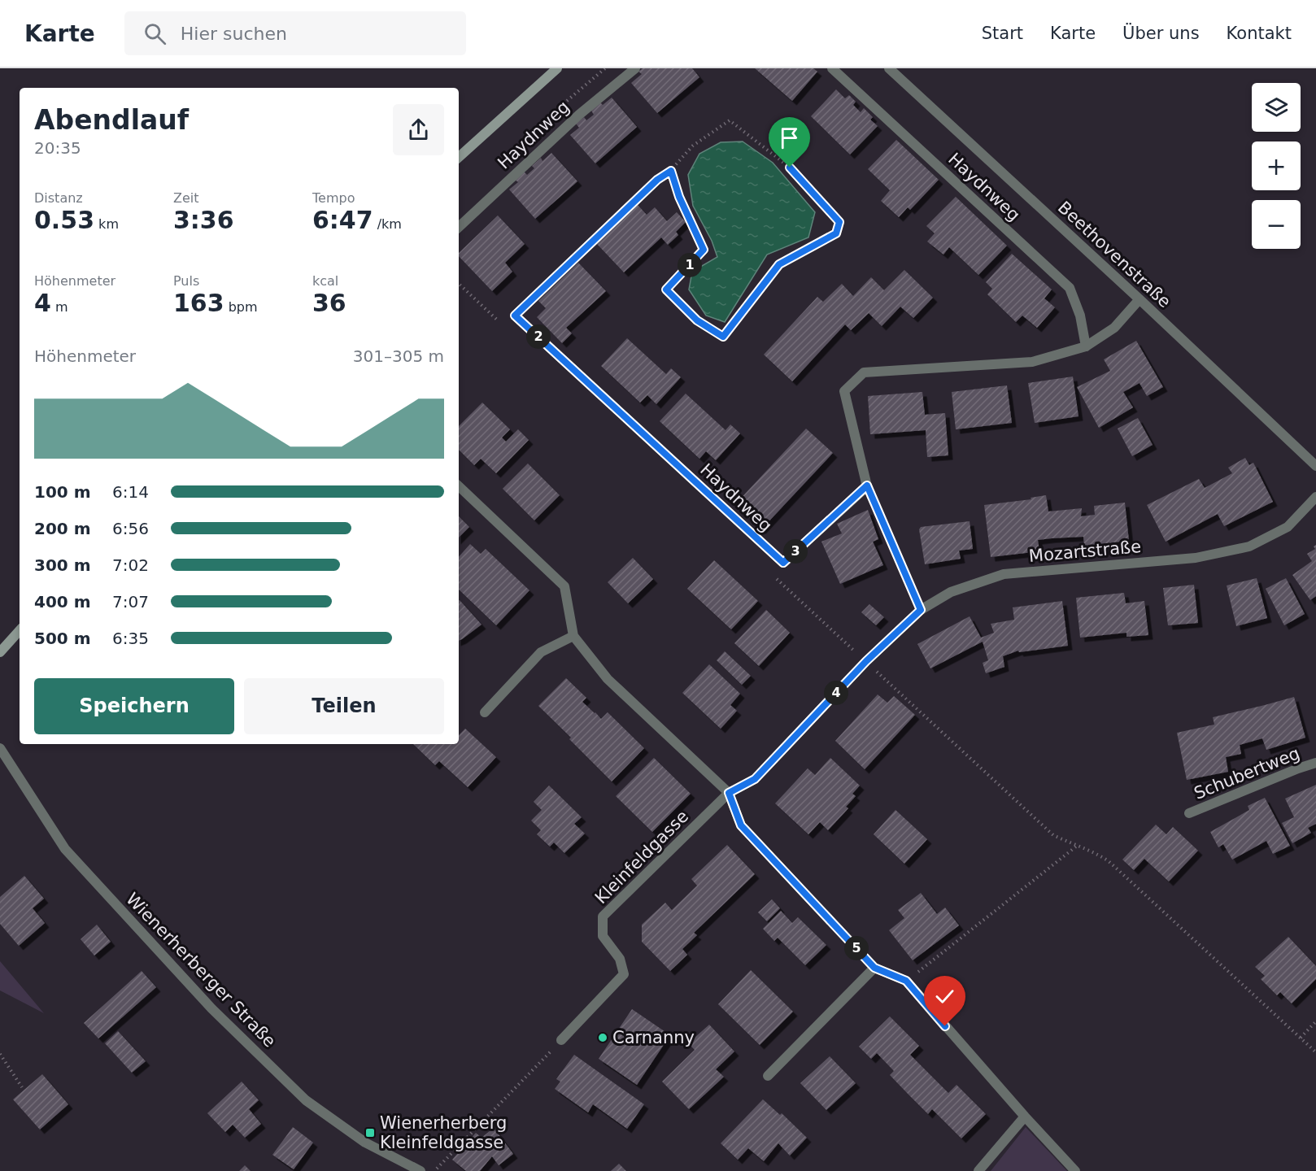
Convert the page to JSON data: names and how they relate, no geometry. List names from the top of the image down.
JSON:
{
  "streets": {
    "street": [
      "Haydnweg",
      "Beethovenstraße",
      "Mozartstraße",
      "Schubertweg",
      "Kleinfeldgasse",
      "Wienerherberger Straße"
    ]
  },
  "crossings": [
    ["Mozartstraße", "Kleinfeldgasse"]
  ],
  "places": {
    "other": ["Carnanny"],
    "transit": ["Wienerherberg Kleinfeldgasse"]
  },
  "page": {
    "header": "Karte",
    "search": "Hier suchen",
    "nav": [
      "Start",
      "Karte",
      "Über uns",
      "Kontakt"
    ],
    "map_buttons": ["+", "−"],
    "heading": ["Abendlauf", "20:35"],
    "stats": [
      ["Distanz", "0.53 km"],
      ["Zeit", "3:36"],
      ["Tempo", "6:47 /km"],
      ["Höhenmeter", "4 m"],
      ["Puls", "163 bpm"],
      ["kcal", "36"]
    ],
    "pins": [
      "1",
      "2",
      "3",
      "4",
      "5"
    ],
    "chart": ["Höhenmeter", "301–305 m"],
    "list": [
      {
        "name": "100 m",
        "note": "6:14"
      },
      {
        "name": "200 m",
        "note": "6:56"
      },
      {
        "name": "300 m",
        "note": "7:02"
      },
      {
        "name": "400 m",
        "note": "7:07"
      },
      {
        "name": "500 m",
        "note": "6:35"
      }
    ],
    "buttons": ["Speichern", "Teilen"]
  }
}
